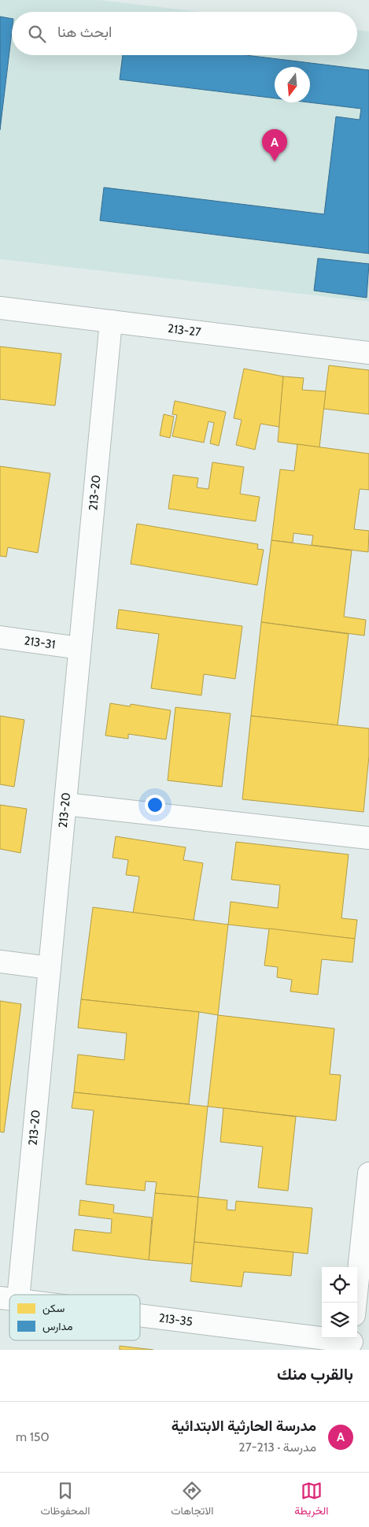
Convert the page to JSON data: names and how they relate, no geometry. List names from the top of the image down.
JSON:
{
  "streets": {
    "street": [
      "213-27",
      "213-20",
      "213-31",
      "213-35"
    ]
  },
  "crossings": [
    ["213-27", "213-20"],
    ["213-20", "213-31"]
  ],
  "legend": ["سكن", "مدارس"],
  "north": "bottom",
  "page": {
    "search": "ابحث هنا",
    "pins": "A",
    "heading": "بالقرب منك",
    "list": [
      {
        "mark": "A",
        "name": "مدرسة الحارثية الابتدائية",
        "note": "مدرسة · 213-27",
        "value": "150 m"
      }
    ],
    "nav": ["الخريطة", "الاتجاهات", "المحفوظات"]
  }
}
